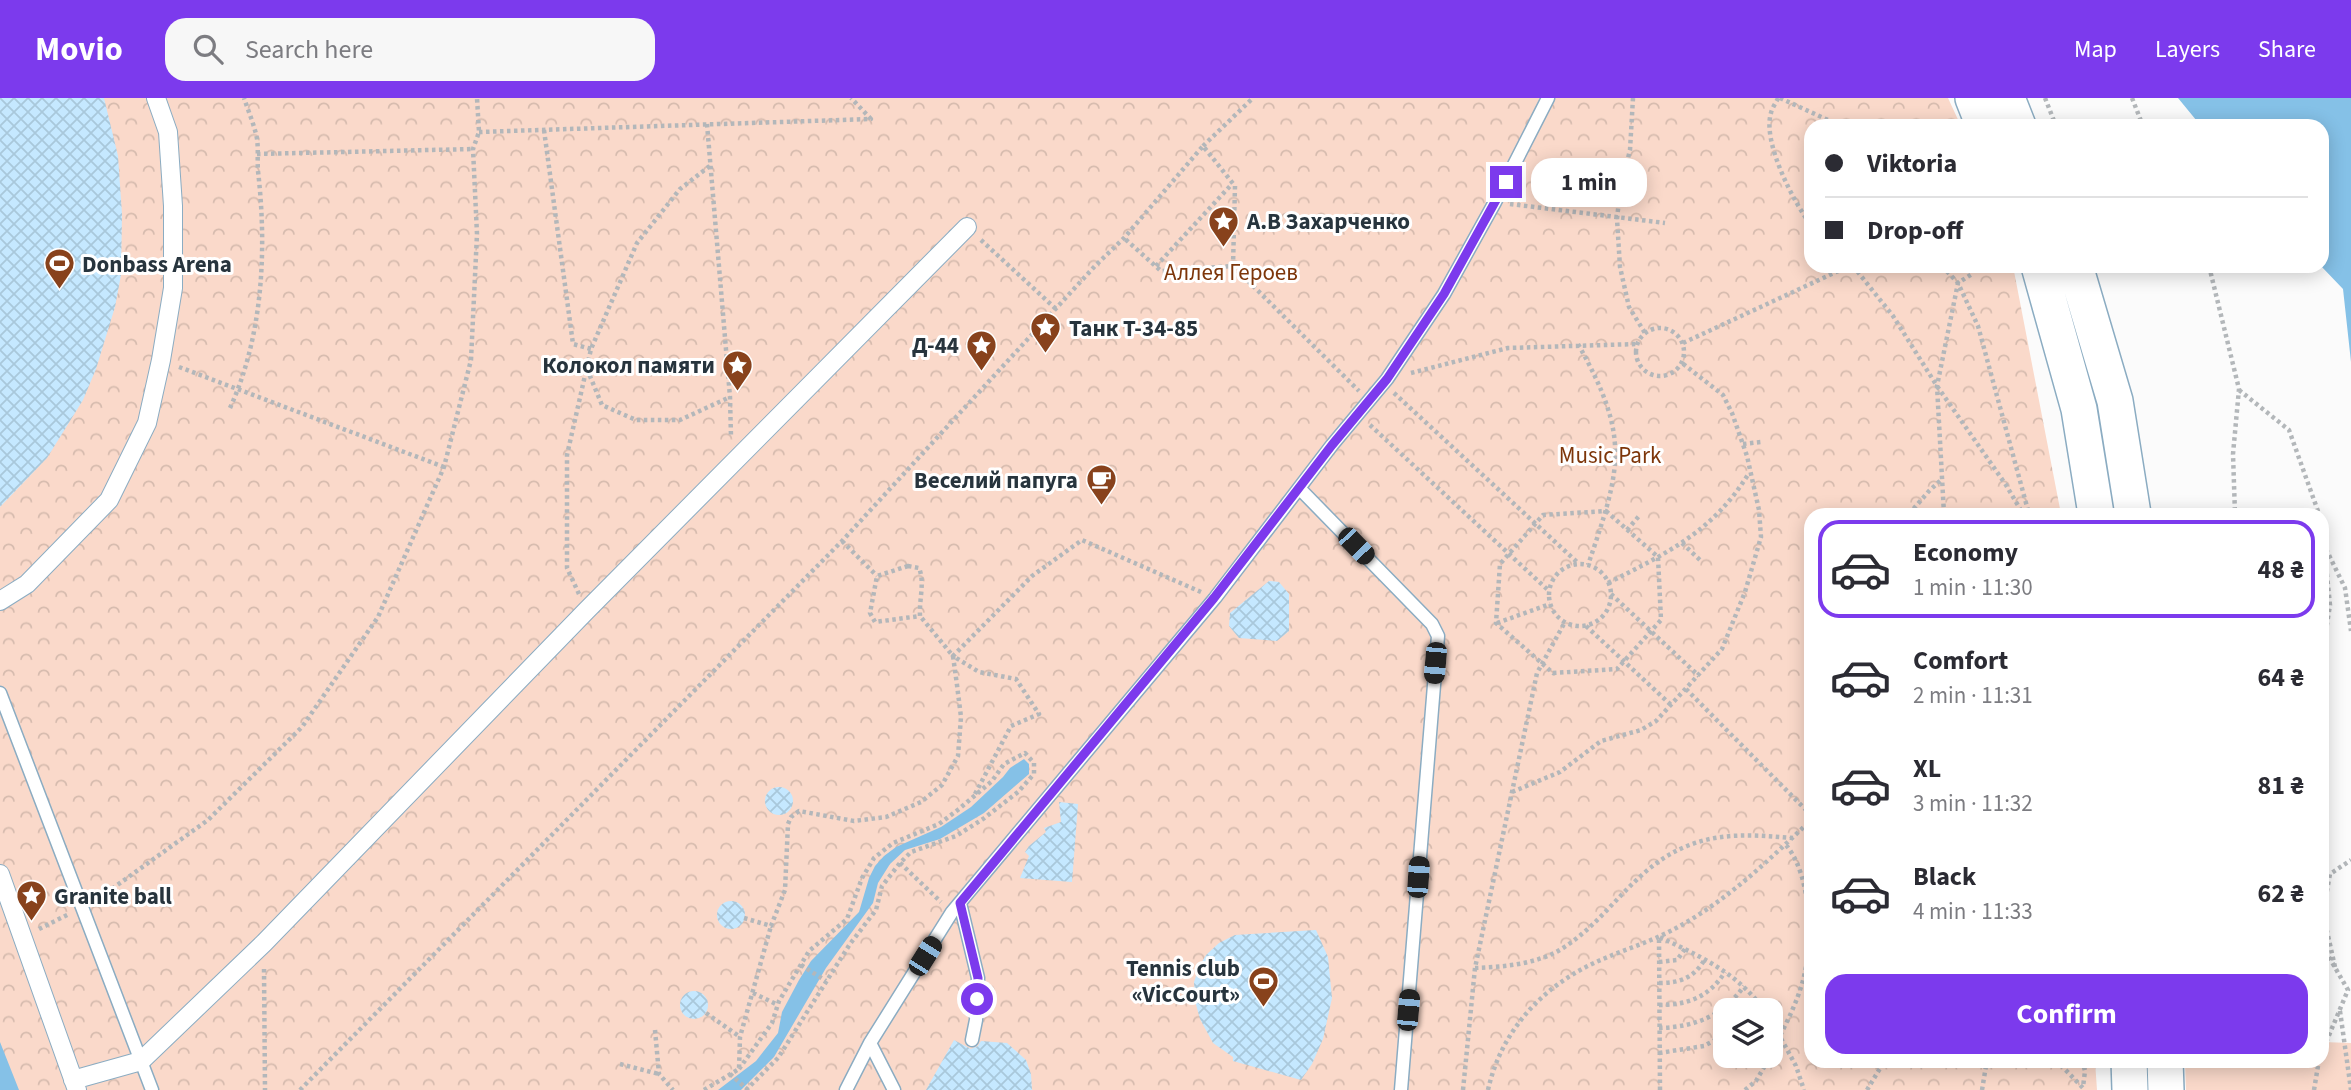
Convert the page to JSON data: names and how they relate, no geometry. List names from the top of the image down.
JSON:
{
  "parks": ["Аллея Героев", "Music Park"],
  "places": {
    "place": [
      "А.В Захарченко",
      "Танк Т-34-85",
      "Д-44",
      "Колокол памяти",
      "Granite ball"
    ],
    "sports": ["Donbass Arena", "Tennis club «VicCourt»"],
    "cafe": ["Веселий папуга"]
  },
  "page": {
    "header": "Movio",
    "search": "Search here",
    "nav": ["Map", "Layers", "Share"],
    "banner": ["Viktoria", "Drop-off"],
    "bubble": "1 min",
    "list": [
      {
        "name": "Economy",
        "note": "1 min · 11:30",
        "value": "48 ₴"
      },
      {
        "name": "Comfort",
        "note": "2 min · 11:31",
        "value": "64 ₴"
      },
      {
        "name": "XL",
        "note": "3 min · 11:32",
        "value": "81 ₴"
      },
      {
        "name": "Black",
        "note": "4 min · 11:33",
        "value": "62 ₴"
      }
    ],
    "buttons": "Confirm"
  }
}
